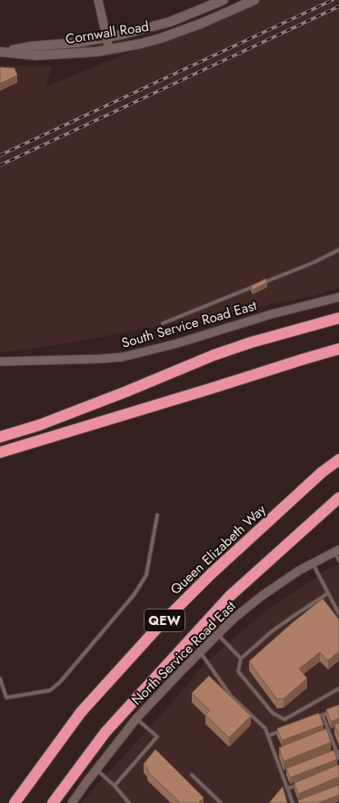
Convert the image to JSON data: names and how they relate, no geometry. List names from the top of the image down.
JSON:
{
  "streets": {
    "highway": ["Queen Elizabeth Way", "QEW"],
    "main road": ["Cornwall Road"],
    "street": ["South Service Road East", "North Service Road East"]
  }
}
